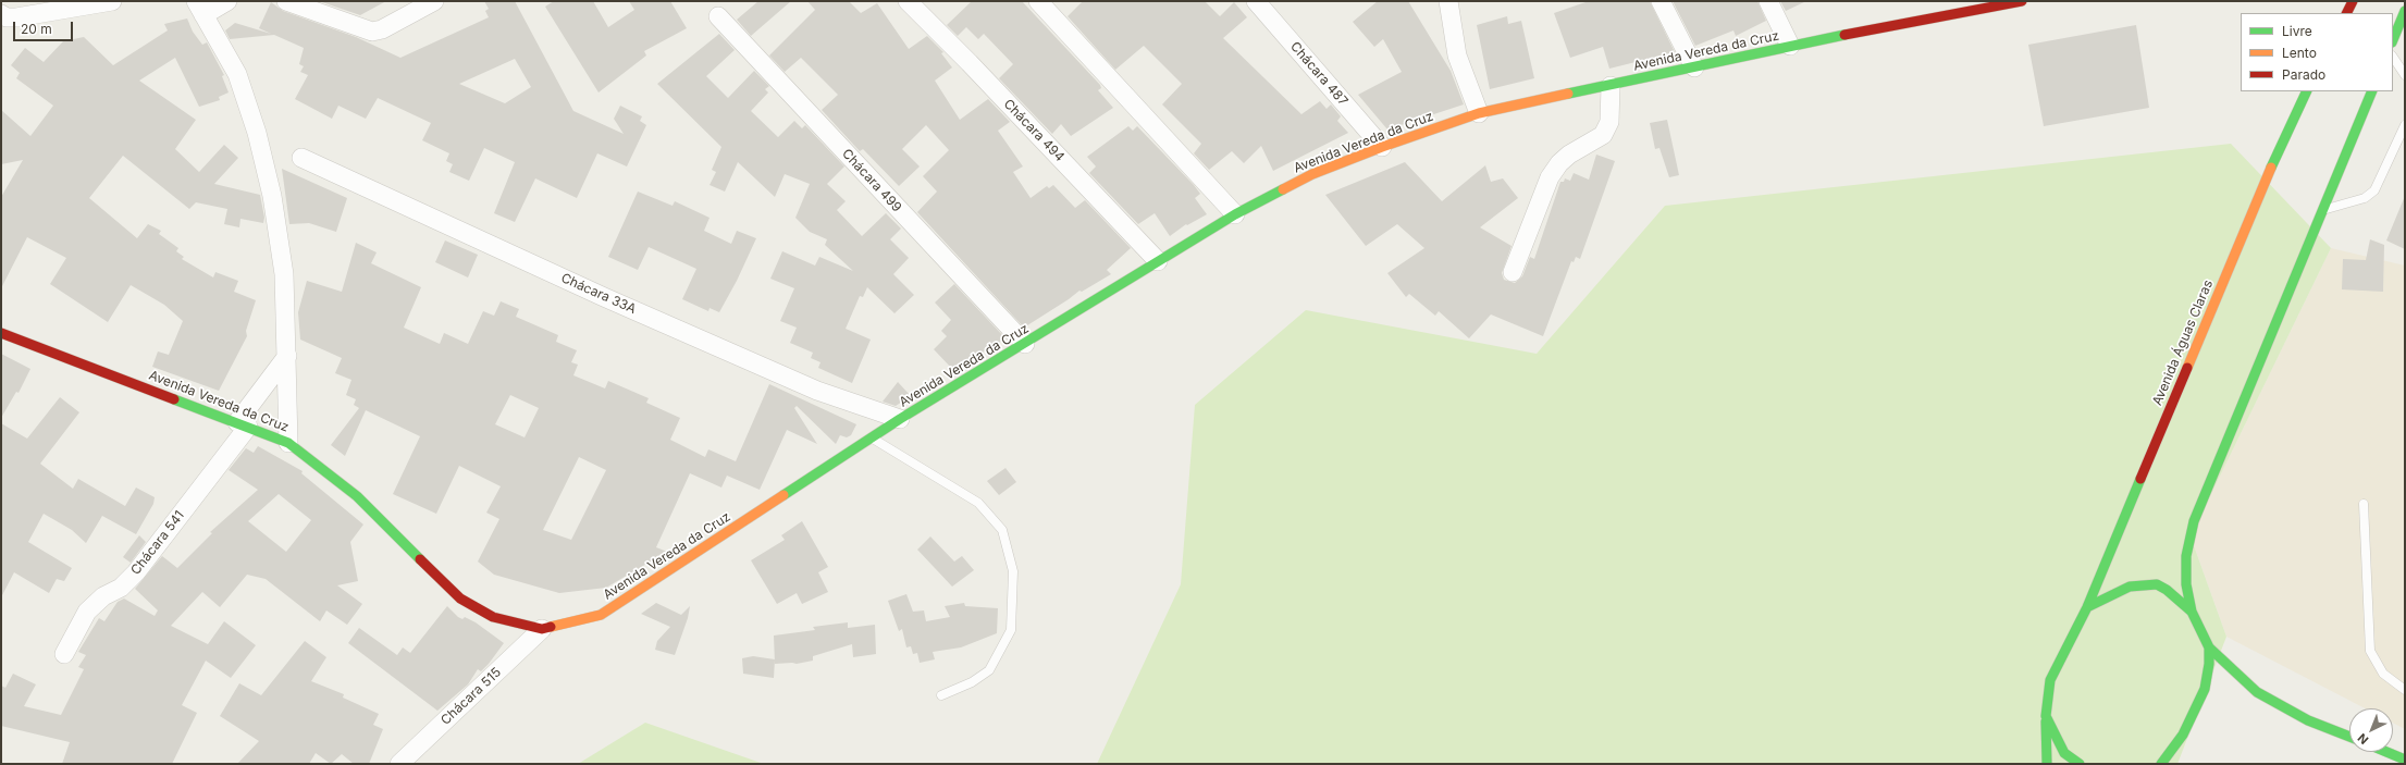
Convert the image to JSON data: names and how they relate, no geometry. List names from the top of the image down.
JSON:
{
  "streets": {
    "street": [
      "Avenida Vereda da Cruz",
      "Chácara 487",
      "Chácara 494",
      "Chácara 499",
      "Chácara 33A",
      "Avenida Águas Claras",
      "Chácara 541",
      "Chácara 515"
    ]
  },
  "crossings": [
    ["Avenida Vereda da Cruz", "Chácara 487"],
    ["Avenida Vereda da Cruz", "Chácara 494"],
    ["Avenida Vereda da Cruz", "Chácara 499"],
    ["Avenida Vereda da Cruz", "Chácara 33A"],
    ["Avenida Vereda da Cruz", "Chácara 541"],
    ["Avenida Vereda da Cruz", "Chácara 515"]
  ],
  "legend": ["Livre", "Lento", "Parado"],
  "scale_bar": "20 m",
  "north": "bottom left"
}
